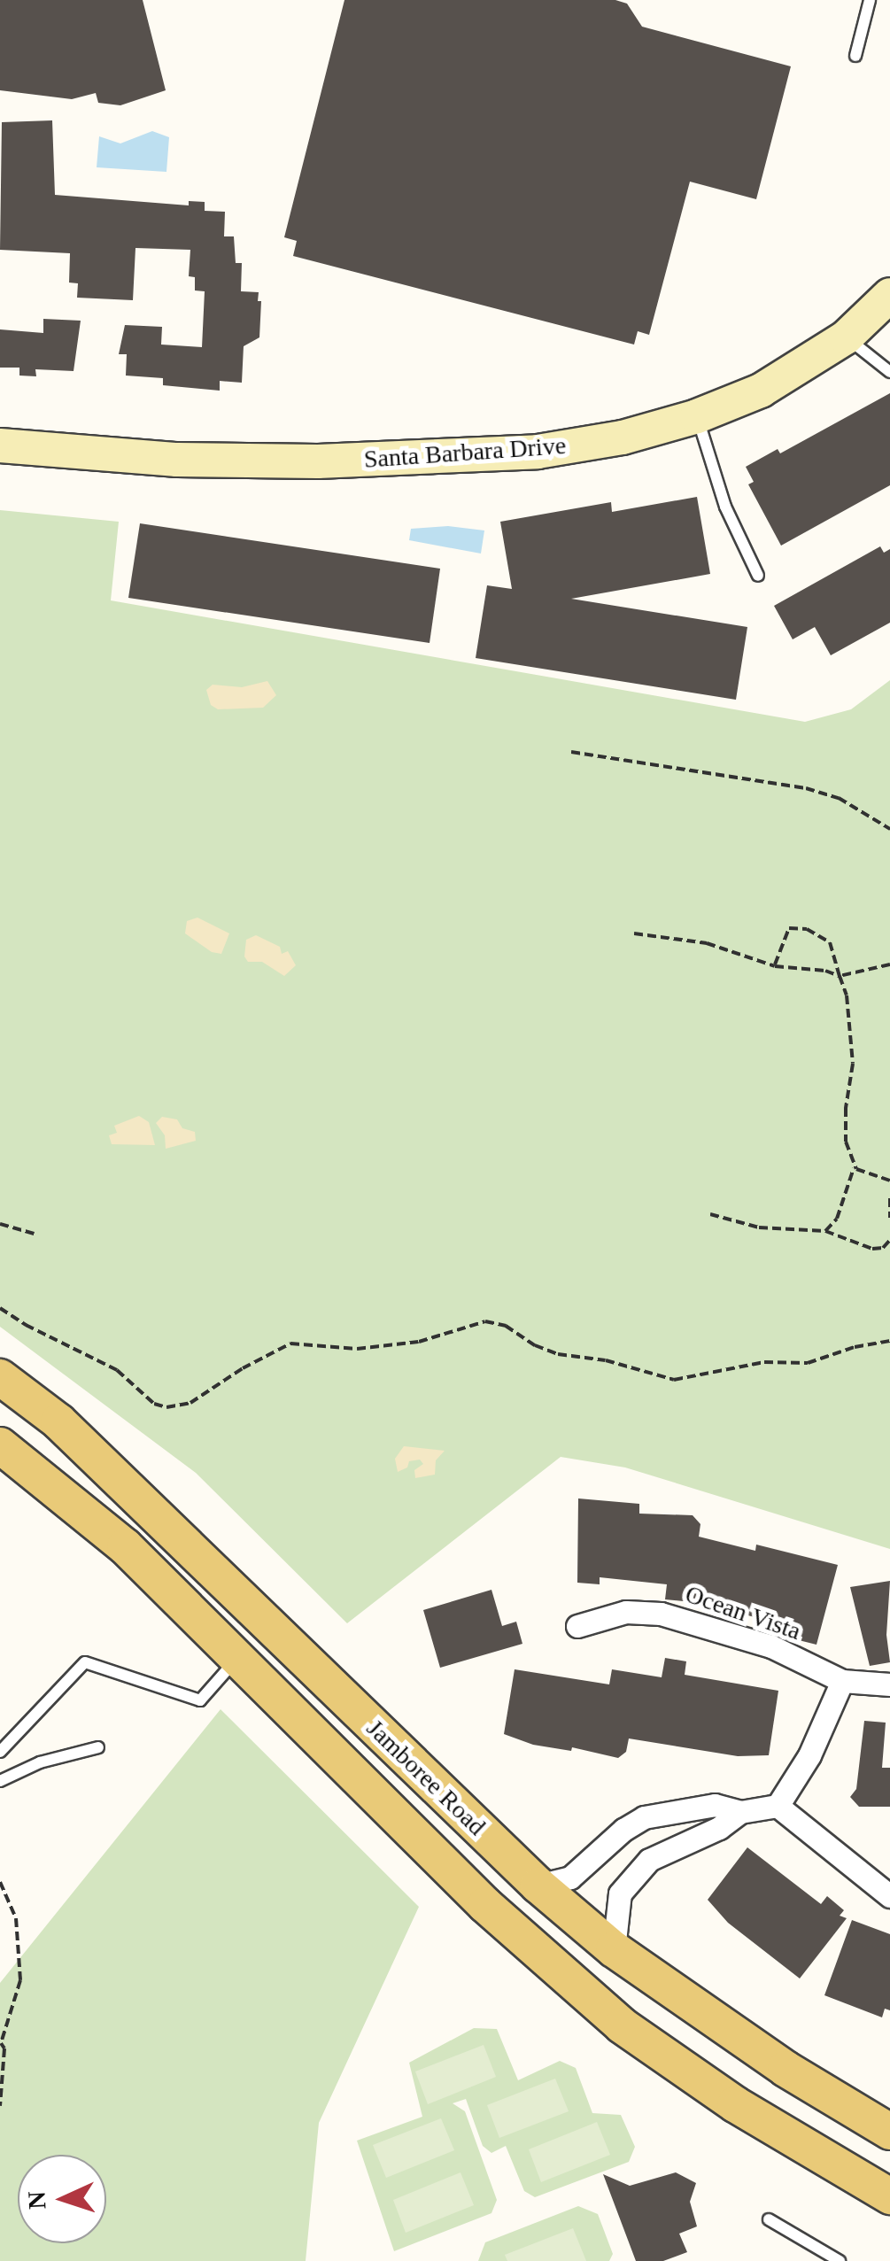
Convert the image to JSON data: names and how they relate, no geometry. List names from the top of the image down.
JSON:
{
  "streets": {
    "main road": ["Santa Barbara Drive", "Jamboree Road"],
    "street": ["Ocean Vista"]
  },
  "north": "left"
}
